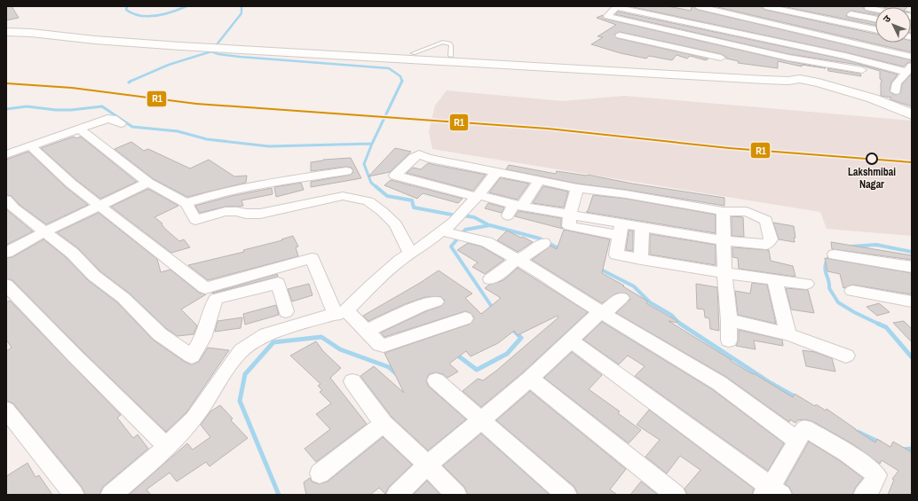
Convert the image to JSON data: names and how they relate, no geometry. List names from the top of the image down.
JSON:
{
  "places": ["Lakshmibai Nagar"],
  "lines": ["transit line R1"],
  "north": "top left"
}
